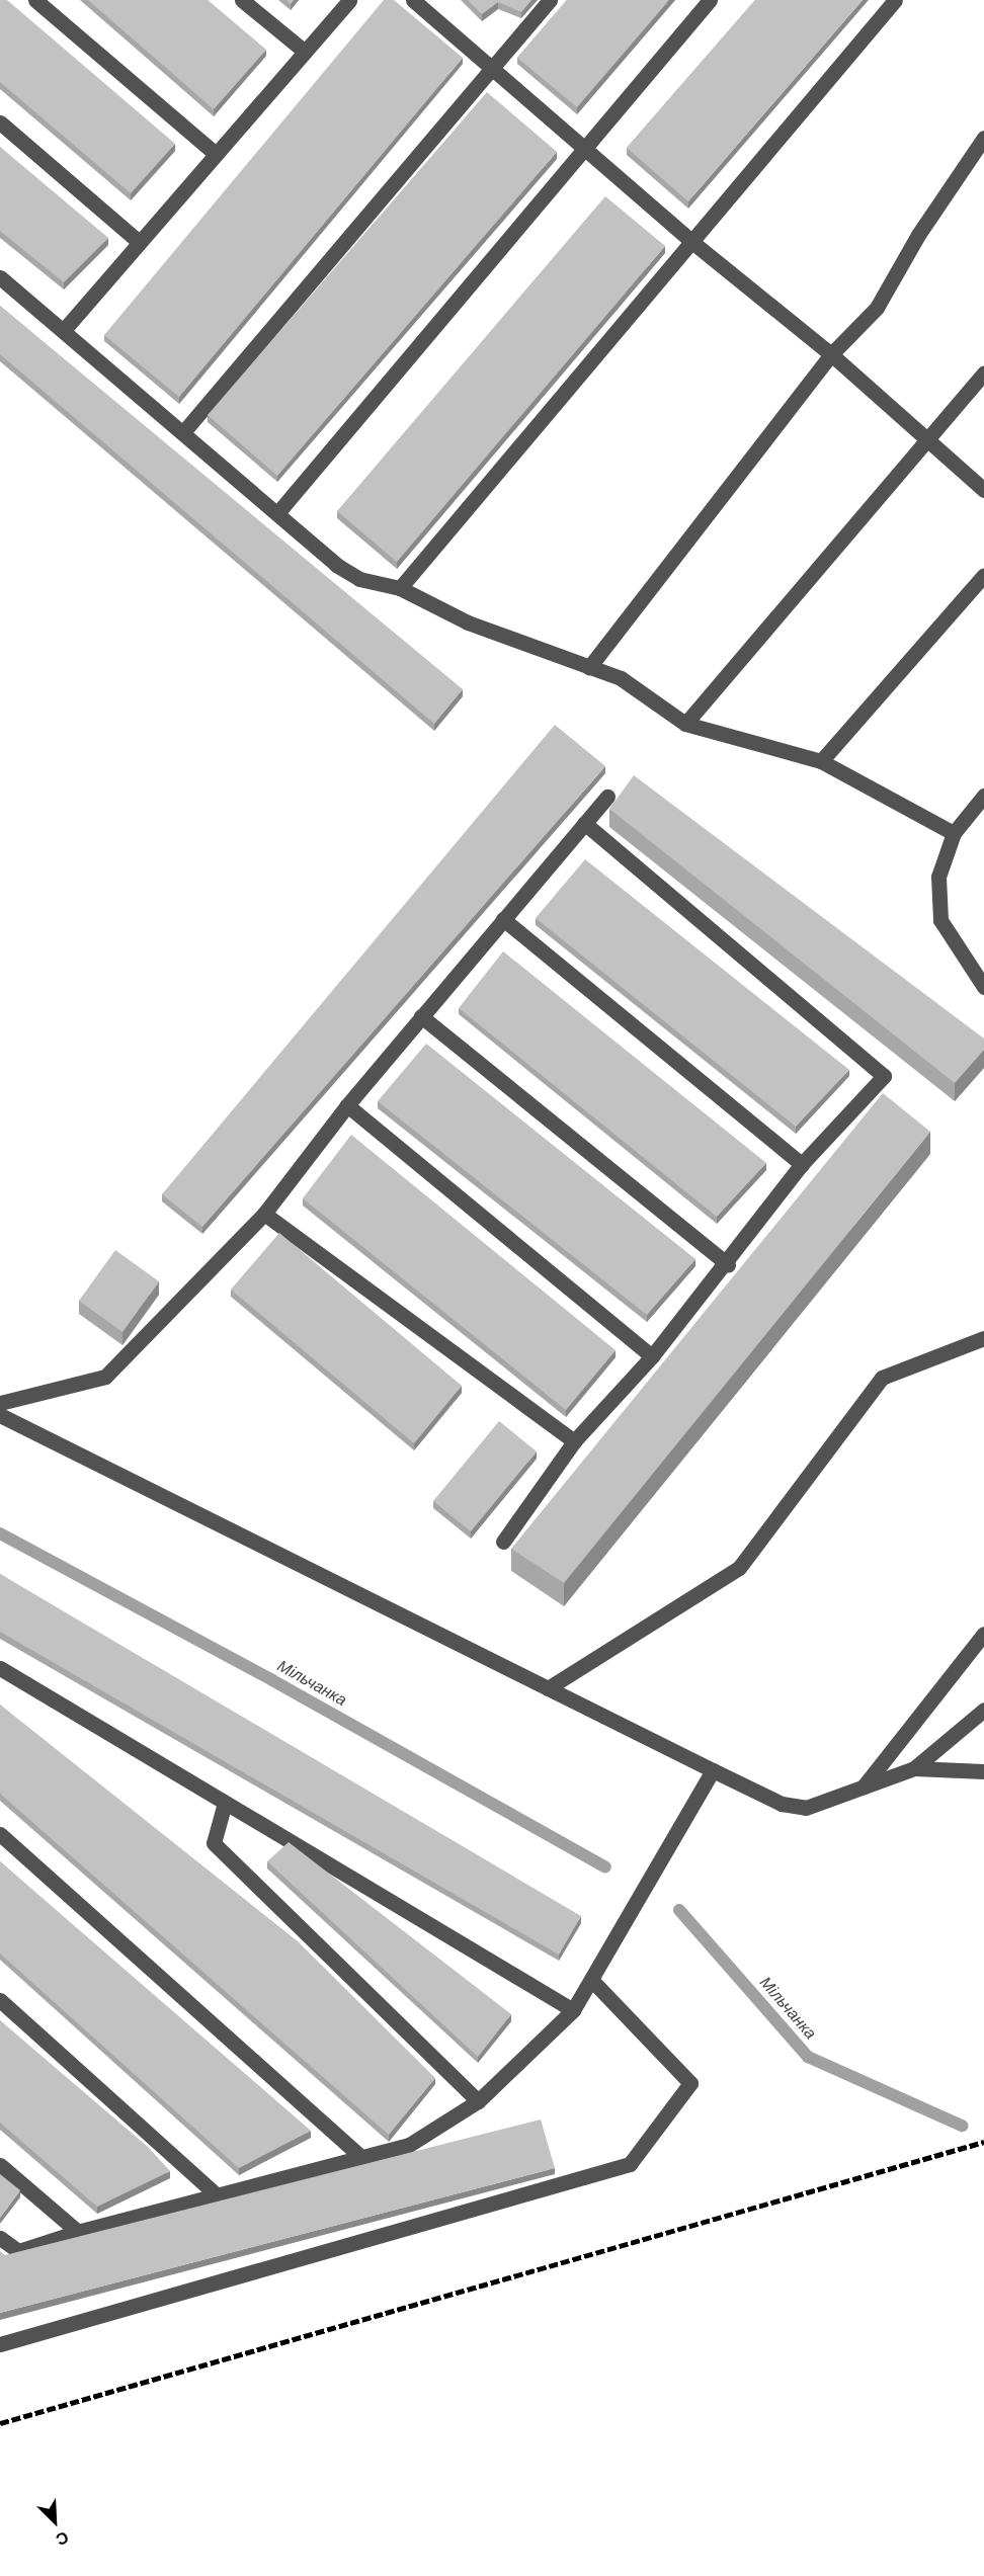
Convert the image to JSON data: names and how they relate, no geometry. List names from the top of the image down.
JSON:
{
  "water": ["Мільчанка"],
  "north": "bottom right"
}
